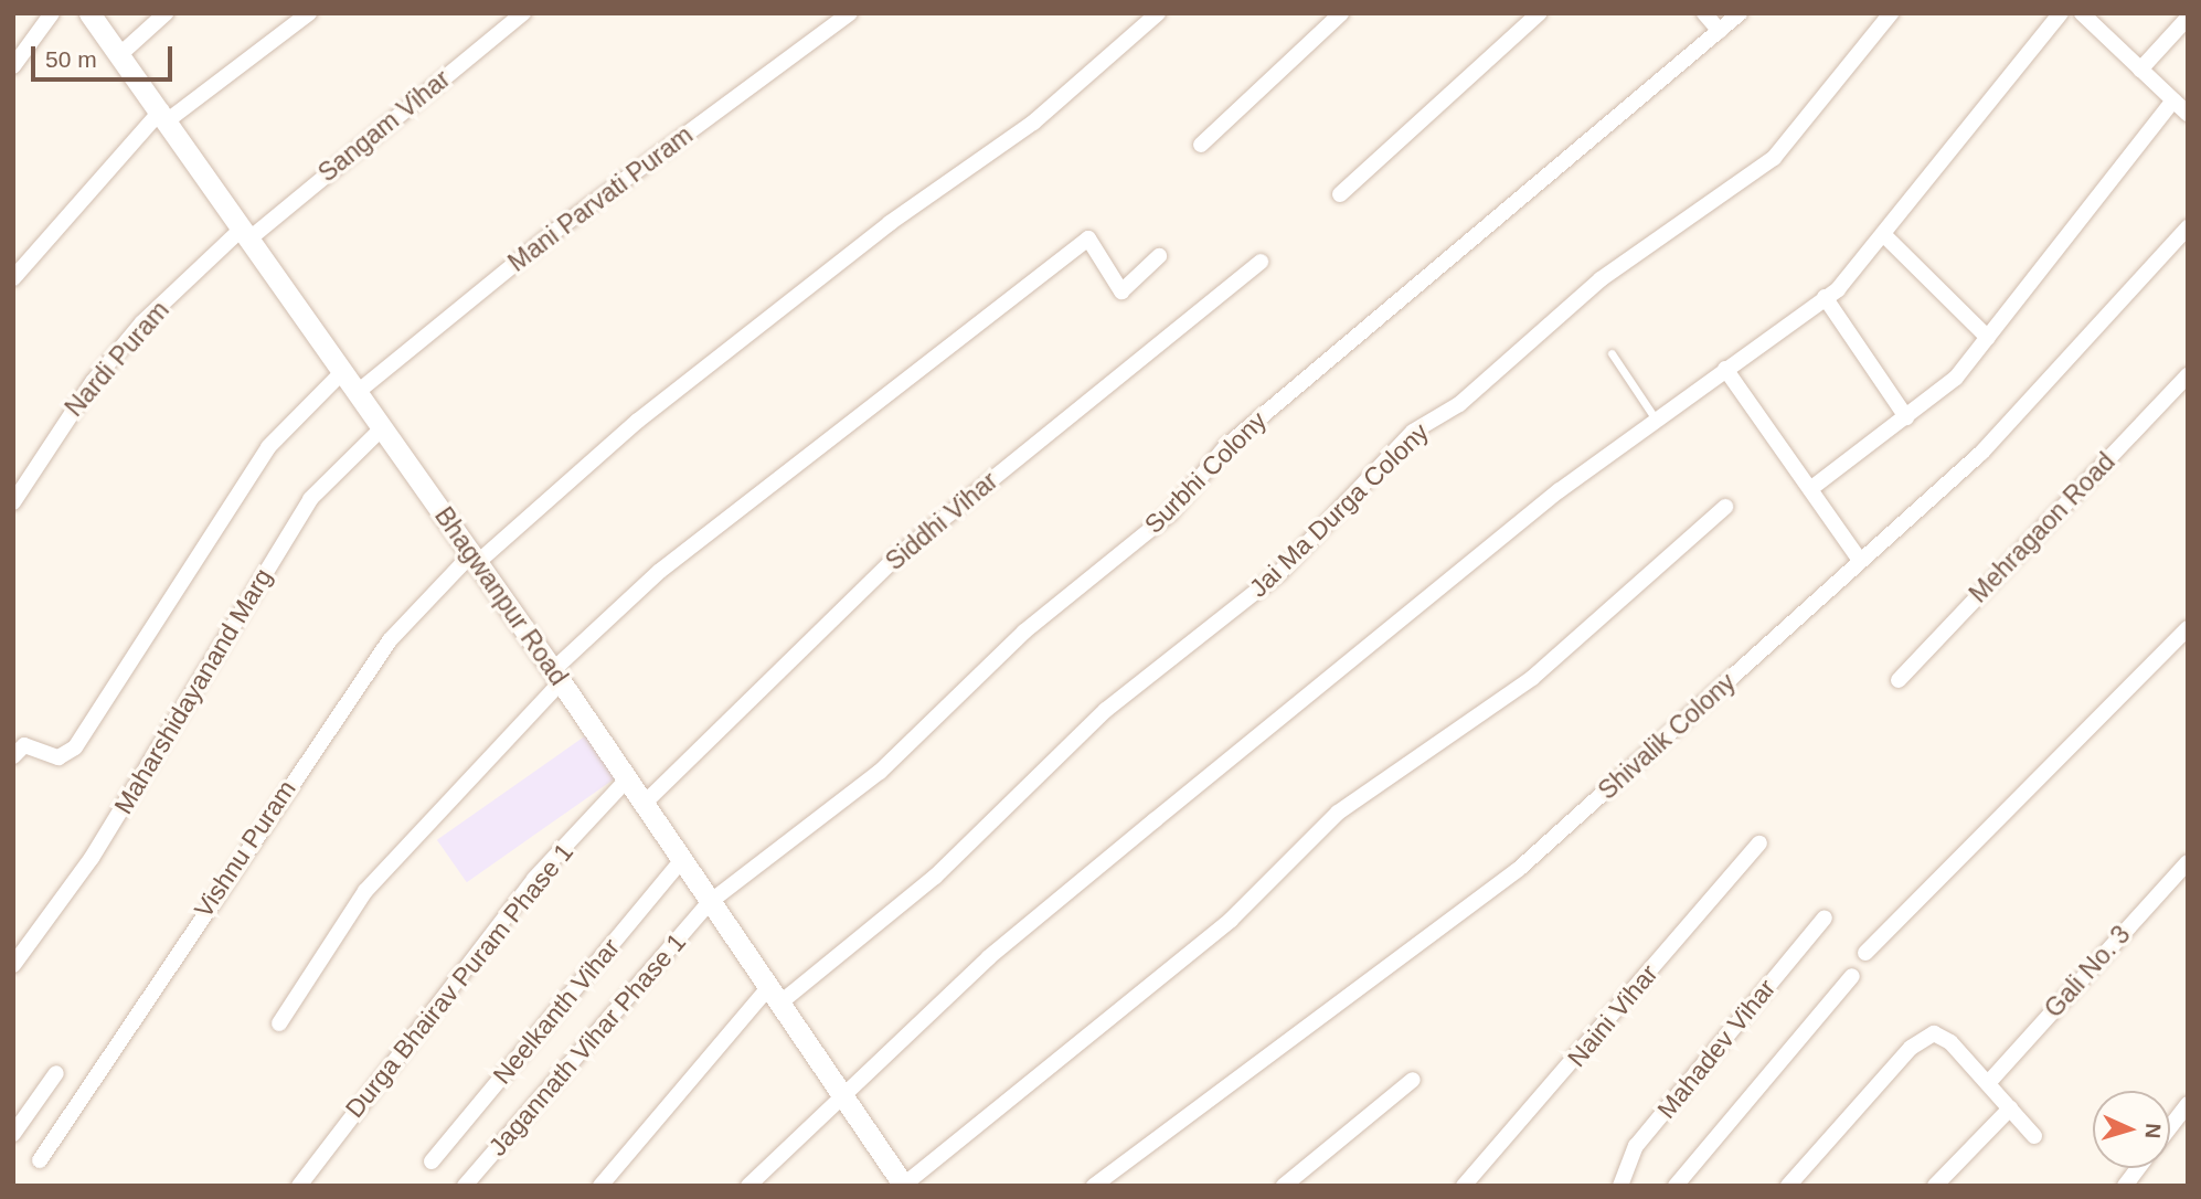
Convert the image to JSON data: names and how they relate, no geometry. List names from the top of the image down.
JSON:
{
  "streets": {
    "street": [
      "Sangam Vihar",
      "Mani Parvati Puram",
      "Nardi Puram",
      "Surbhi Colony",
      "Jai Ma Durga Colony",
      "Siddhi Vihar",
      "Mehragaon Road",
      "Bhagwanpur Road",
      "Maharshidayanand Marg",
      "Shivalik Colony",
      "Vishnu Puram",
      "Gali No. 3",
      "Durga Bhairav Puram Phase 1",
      "Neelkanth Vihar",
      "Naini Vihar",
      "Jagannath Vihar Phase 1",
      "Mahadev Vihar"
    ]
  },
  "crossings": [
    ["Sangam Vihar", "Nardi Puram"],
    ["Sangam Vihar", "Bhagwanpur Road"],
    ["Mani Parvati Puram", "Bhagwanpur Road"],
    ["Nardi Puram", "Bhagwanpur Road"],
    ["Surbhi Colony", "Bhagwanpur Road"],
    ["Surbhi Colony", "Jagannath Vihar Phase 1"],
    ["Jai Ma Durga Colony", "Bhagwanpur Road"],
    ["Siddhi Vihar", "Bhagwanpur Road"],
    ["Bhagwanpur Road", "Maharshidayanand Marg"],
    ["Bhagwanpur Road", "Vishnu Puram"],
    ["Bhagwanpur Road", "Durga Bhairav Puram Phase 1"],
    ["Bhagwanpur Road", "Neelkanth Vihar"],
    ["Bhagwanpur Road", "Jagannath Vihar Phase 1"]
  ],
  "scale_bar": "50 m",
  "north": "right"
}
